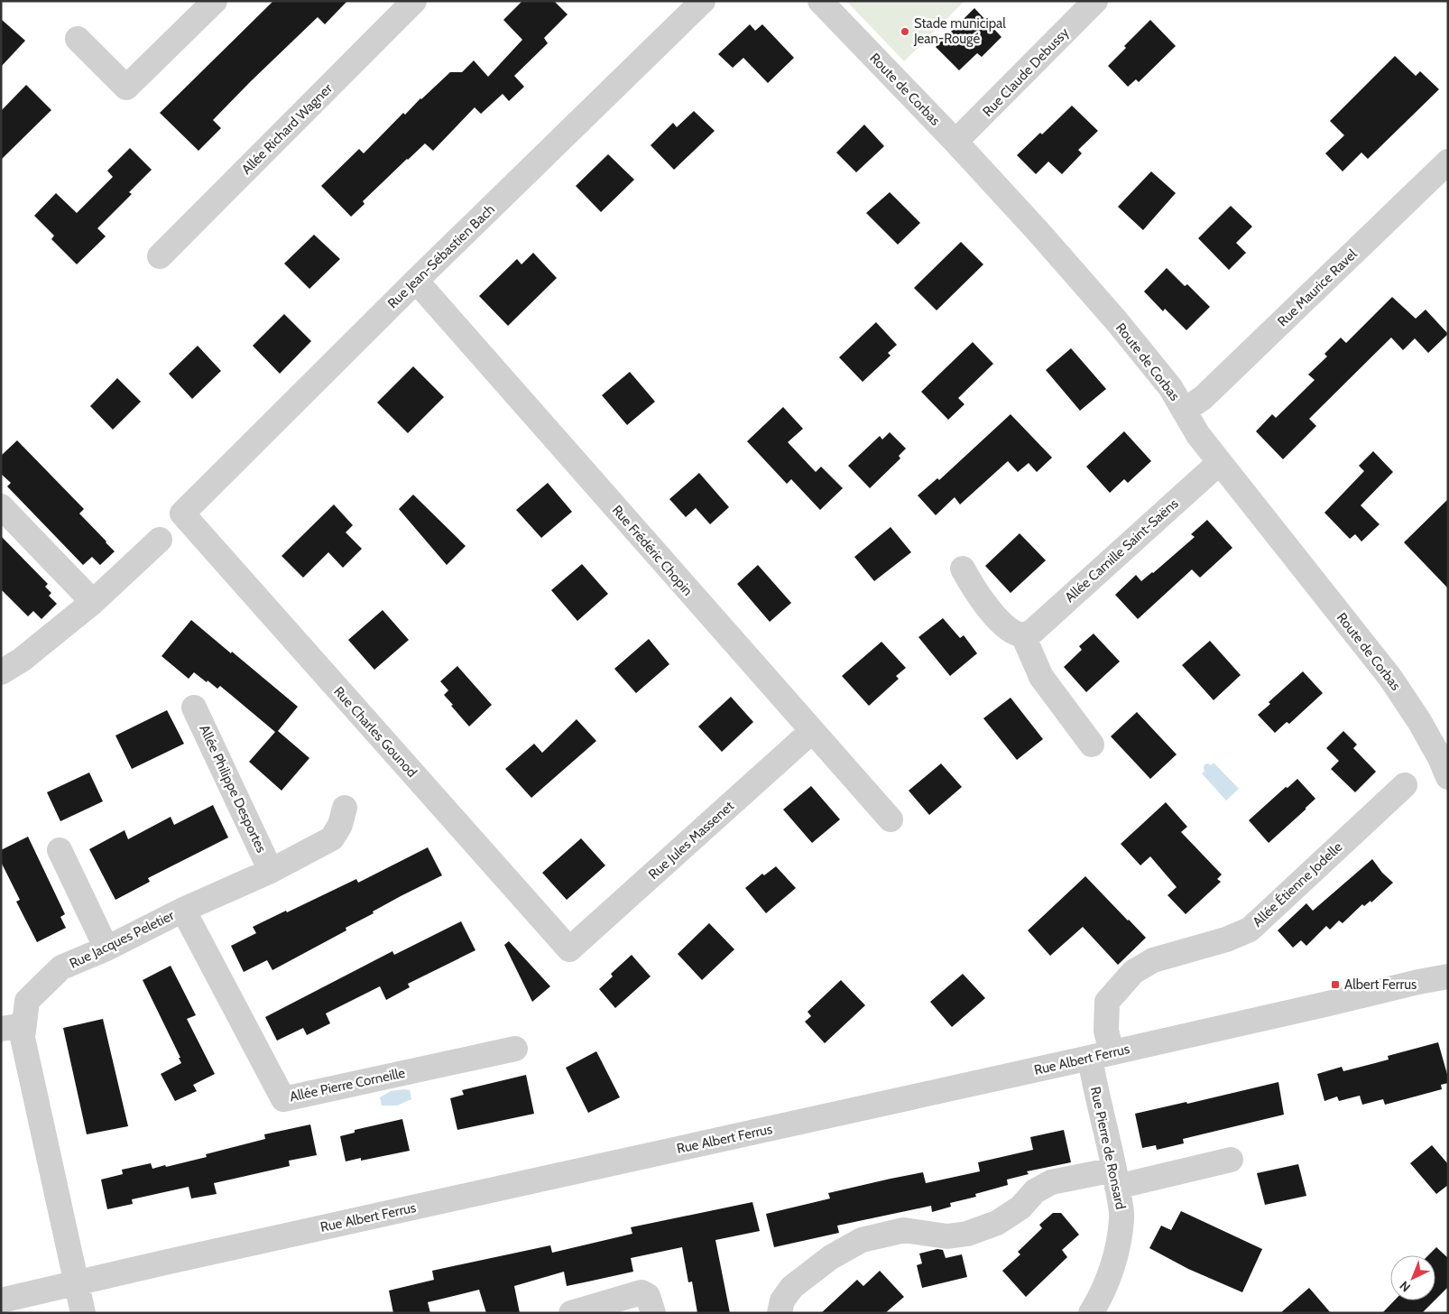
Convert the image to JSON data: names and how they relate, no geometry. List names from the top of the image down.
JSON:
{
  "streets": {
    "street": [
      "Rue Claude Debussy",
      "Route de Corbas",
      "Allée Richard Wagner",
      "Rue Jean-Sébastien Bach",
      "Rue Maurice Ravel",
      "Rue Frédéric Chopin",
      "Allée Camille Saint-Saëns",
      "Rue Charles Gounod",
      "Allée Philippe Desportes",
      "Rue Jules Massenet",
      "Allée Étienne Jodelle",
      "Rue Jacques Peletier",
      "Rue Albert Ferrus",
      "Allée Pierre Corneille",
      "Rue Pierre de Ronsard"
    ]
  },
  "crossings": [
    ["Rue Claude Debussy", "Route de Corbas"],
    ["Route de Corbas", "Rue Maurice Ravel"],
    ["Route de Corbas", "Allée Camille Saint-Saëns"],
    ["Rue Jean-Sébastien Bach", "Rue Frédéric Chopin"],
    ["Rue Jean-Sébastien Bach", "Rue Charles Gounod"],
    ["Rue Frédéric Chopin", "Rue Jules Massenet"],
    ["Rue Charles Gounod", "Rue Jules Massenet"],
    ["Allée Philippe Desportes", "Rue Jacques Peletier"],
    ["Allée Étienne Jodelle", "Rue Albert Ferrus"],
    ["Allée Étienne Jodelle", "Rue Pierre de Ronsard"],
    ["Rue Jacques Peletier", "Rue Albert Ferrus"],
    ["Rue Jacques Peletier", "Allée Pierre Corneille"],
    ["Rue Albert Ferrus", "Rue Pierre de Ronsard"]
  ],
  "places": {
    "other": ["Stade municipal Jean-Rougé"],
    "transit": ["Albert Ferrus"]
  },
  "north": "bottom left"
}
